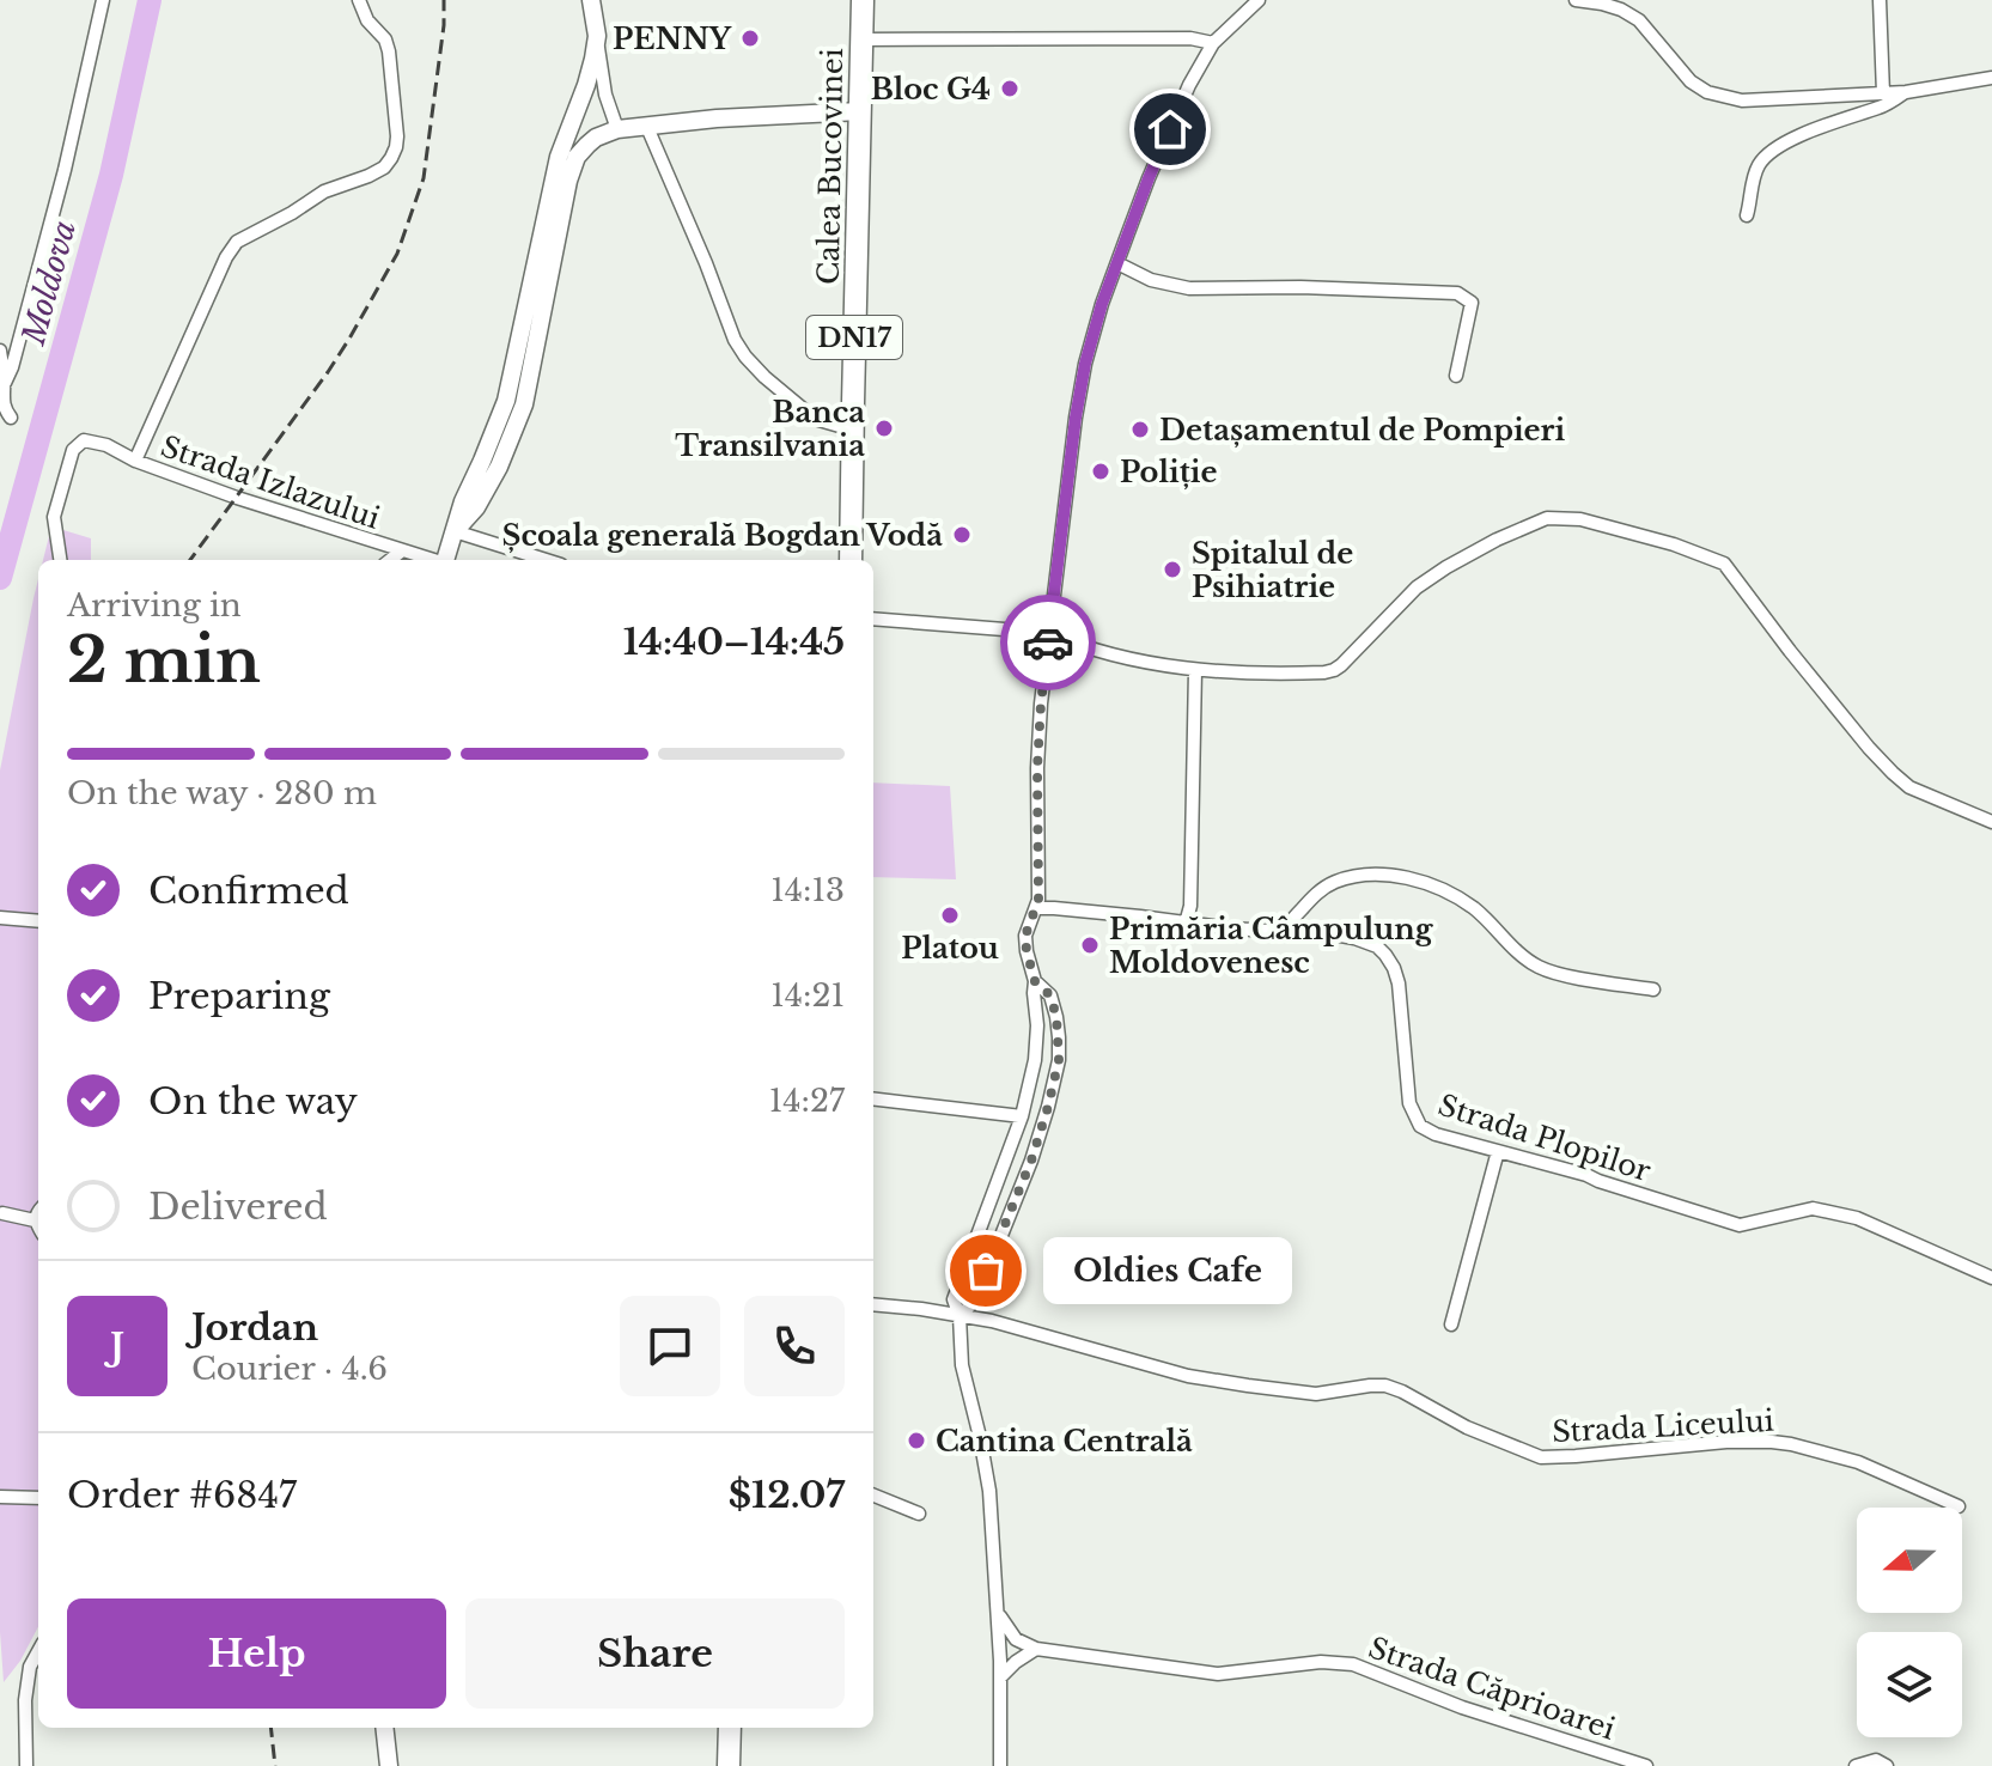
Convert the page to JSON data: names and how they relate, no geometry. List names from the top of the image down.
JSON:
{
  "streets": {
    "highway": ["Calea Bucovinei", "DN17"],
    "street": [
      "Strada Izlazului",
      "Strada Plopilor",
      "Strada Liceului",
      "Strada Căprioarei"
    ]
  },
  "water": ["Moldova"],
  "places": [
    "PENNY",
    "Bloc G4",
    "Banca Transilvania",
    "Detașamentul de Pompieri",
    "Poliție",
    "Școala generală Bogdan Vodă",
    "Spitalul de Psihiatrie",
    "Platou",
    "Primăria Câmpulung Moldovenesc",
    "Oldies Cafe",
    "Cantina Centrală"
  ],
  "north": "left",
  "page": {
    "heading": ["2 min", "Arriving in", "14:40–14:45"],
    "panel": [
      "Jordan",
      "Courier · 4.6",
      "Order #6847",
      "$12.07"
    ],
    "bar": "On the way · 280 m",
    "list": [
      ["Confirmed", "14:13"],
      ["Preparing", "14:21"],
      ["On the way", "14:27"],
      "Delivered"
    ],
    "bubble": "Oldies Cafe",
    "round": "J",
    "buttons": ["Help", "Share"]
  }
}
